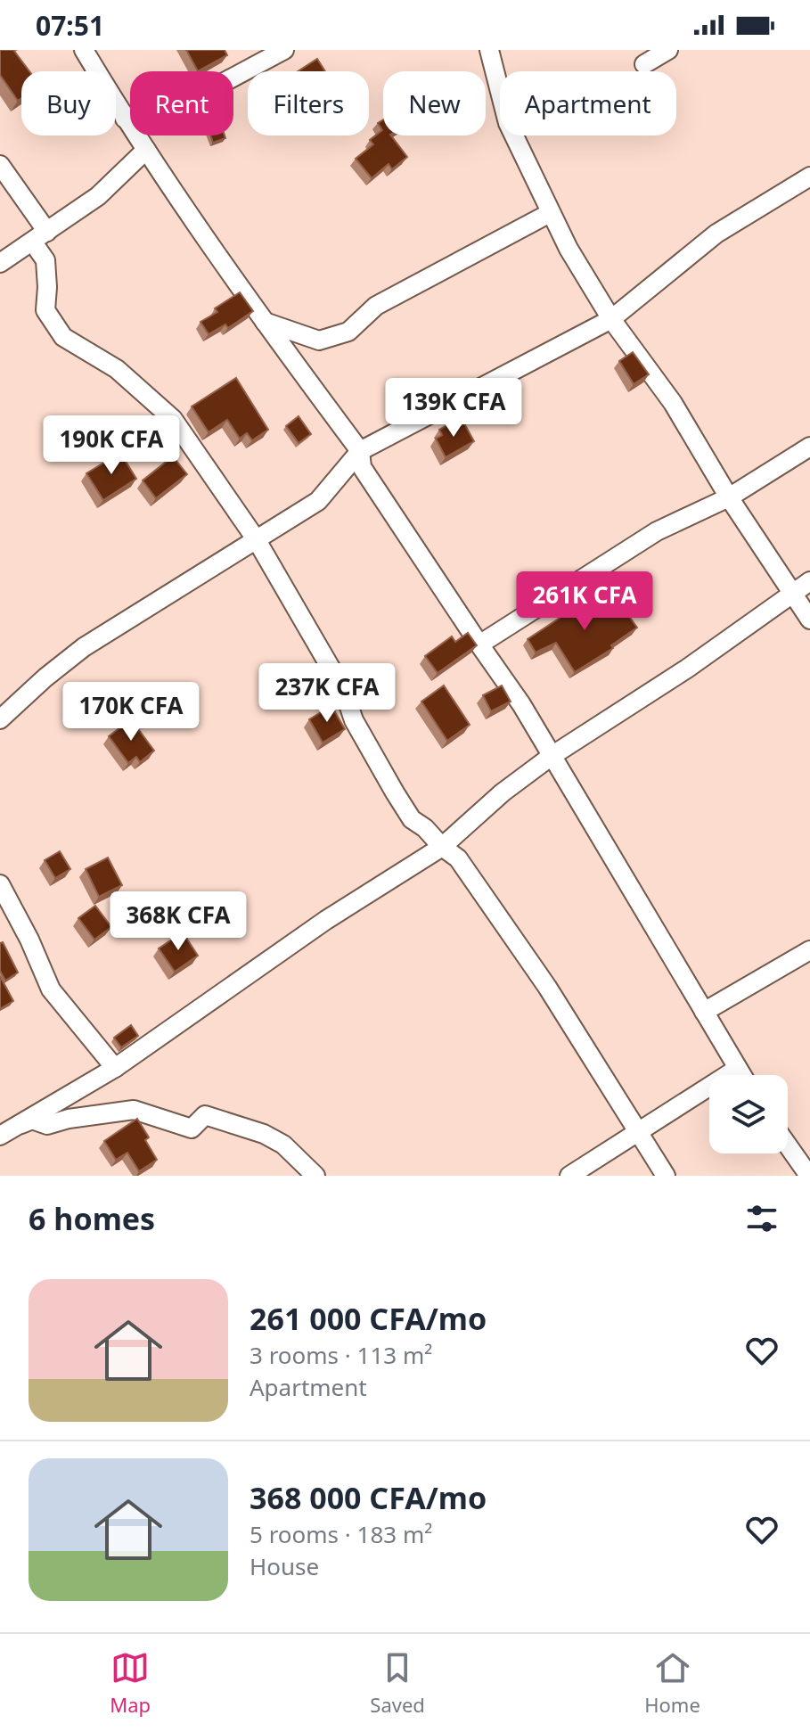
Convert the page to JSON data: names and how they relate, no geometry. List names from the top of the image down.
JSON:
{
  "page": {
    "status": "07:51",
    "chip": [
      "Buy",
      "Rent",
      "Filters",
      "New",
      "Apartment"
    ],
    "price": [
      "139K CFA",
      "190K CFA",
      "261K CFA",
      "237K CFA",
      "170K CFA",
      "368K CFA"
    ],
    "heading": "6 homes",
    "list": [
      {
        "name": "261 000 CFA/mo",
        "note": "3 rooms · 113 m² · Apartment"
      },
      {
        "name": "368 000 CFA/mo",
        "note": "5 rooms · 183 m² · House"
      }
    ],
    "tabs": ["Map", "Saved", "Home"]
  }
}
